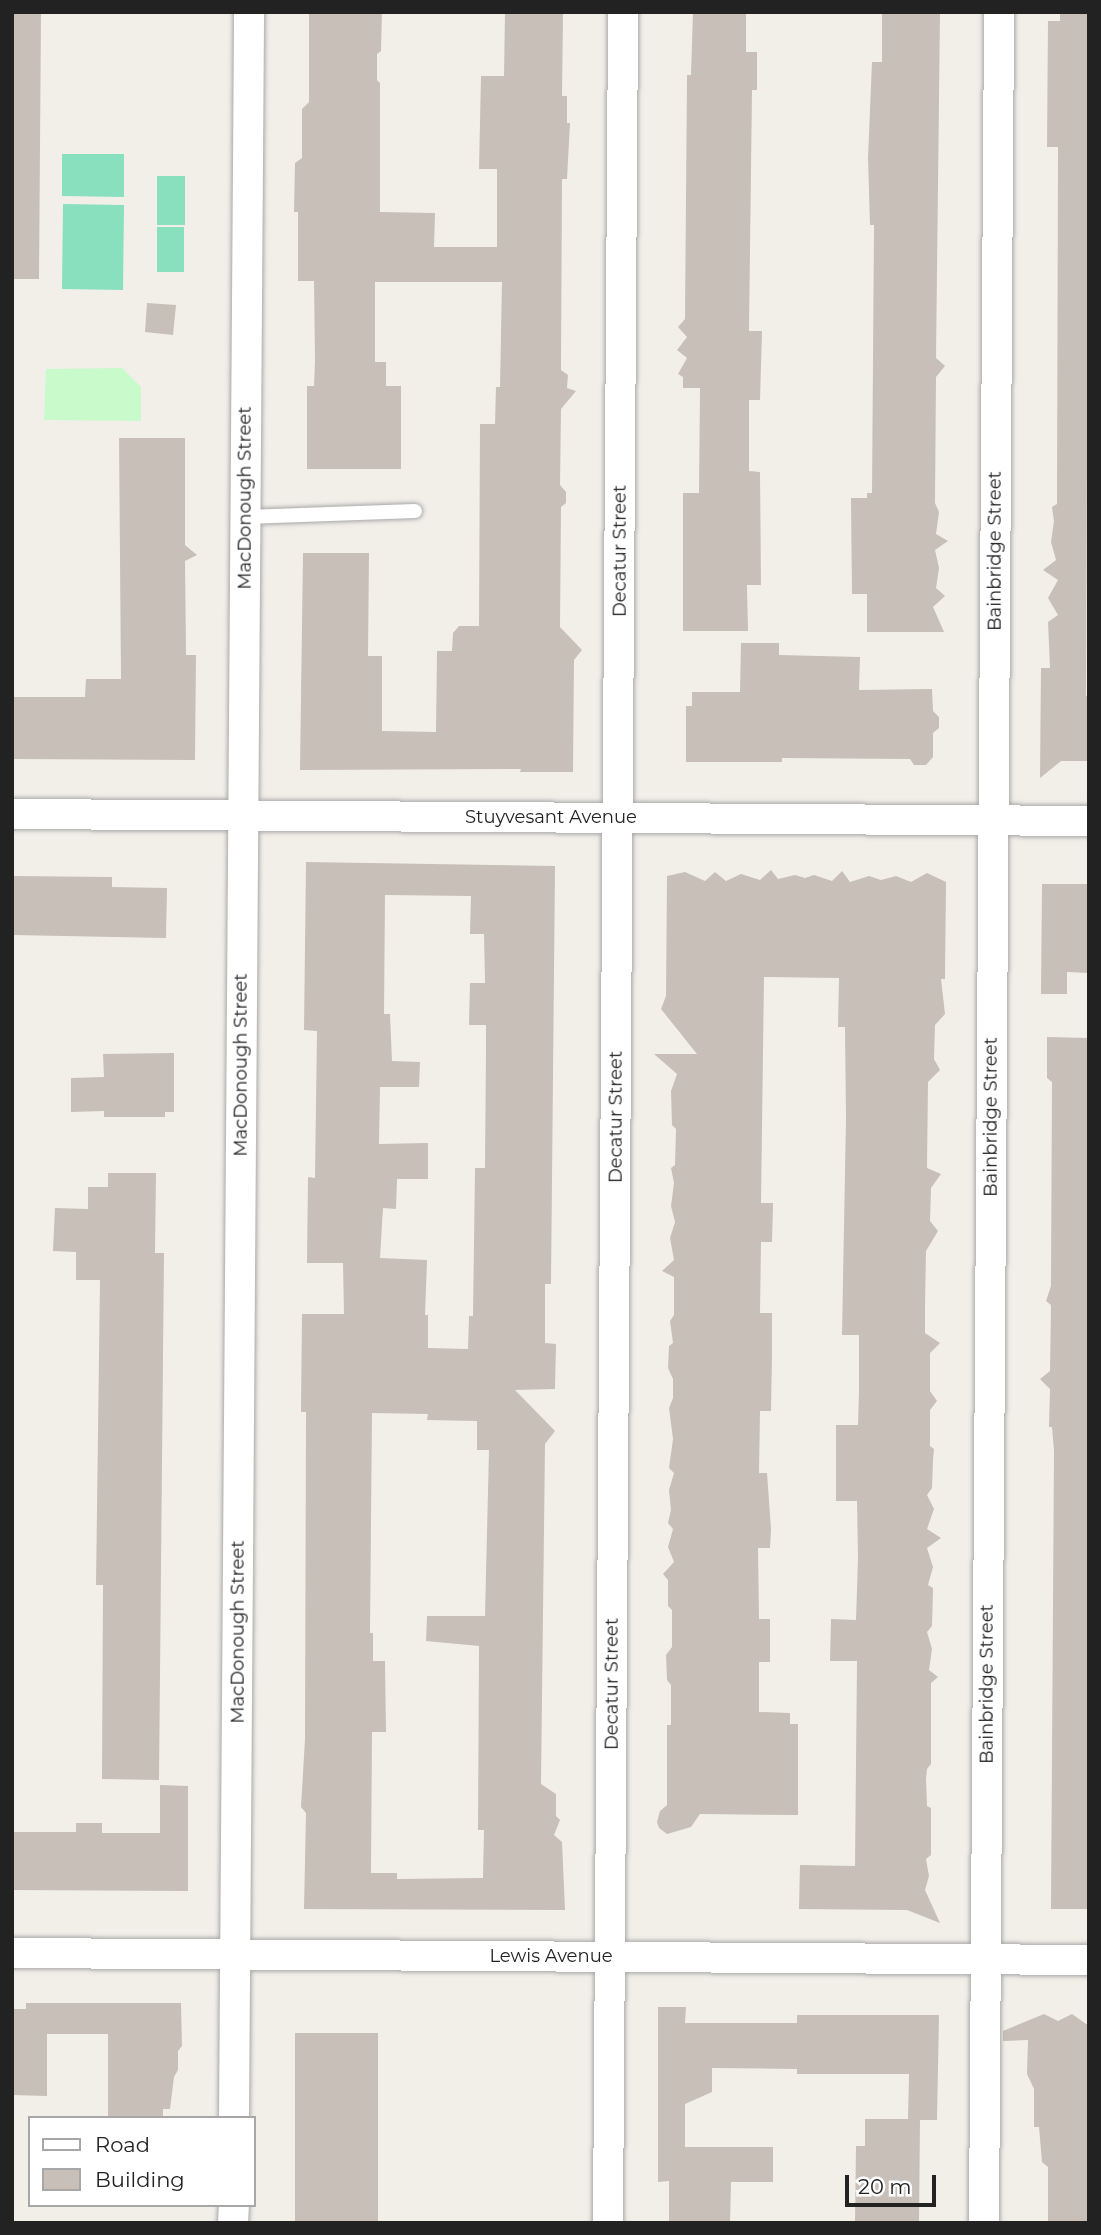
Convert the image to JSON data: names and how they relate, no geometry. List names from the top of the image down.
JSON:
{
  "streets": {
    "street": [
      "MacDonough Street",
      "Decatur Street",
      "Bainbridge Street",
      "Stuyvesant Avenue",
      "Lewis Avenue"
    ]
  },
  "crossings": [
    ["MacDonough Street", "Stuyvesant Avenue"],
    ["MacDonough Street", "Lewis Avenue"],
    ["Decatur Street", "Stuyvesant Avenue"],
    ["Decatur Street", "Lewis Avenue"],
    ["Bainbridge Street", "Stuyvesant Avenue"],
    ["Bainbridge Street", "Lewis Avenue"]
  ],
  "legend": ["Road", "Building"],
  "scale_bar": "20 m"
}
